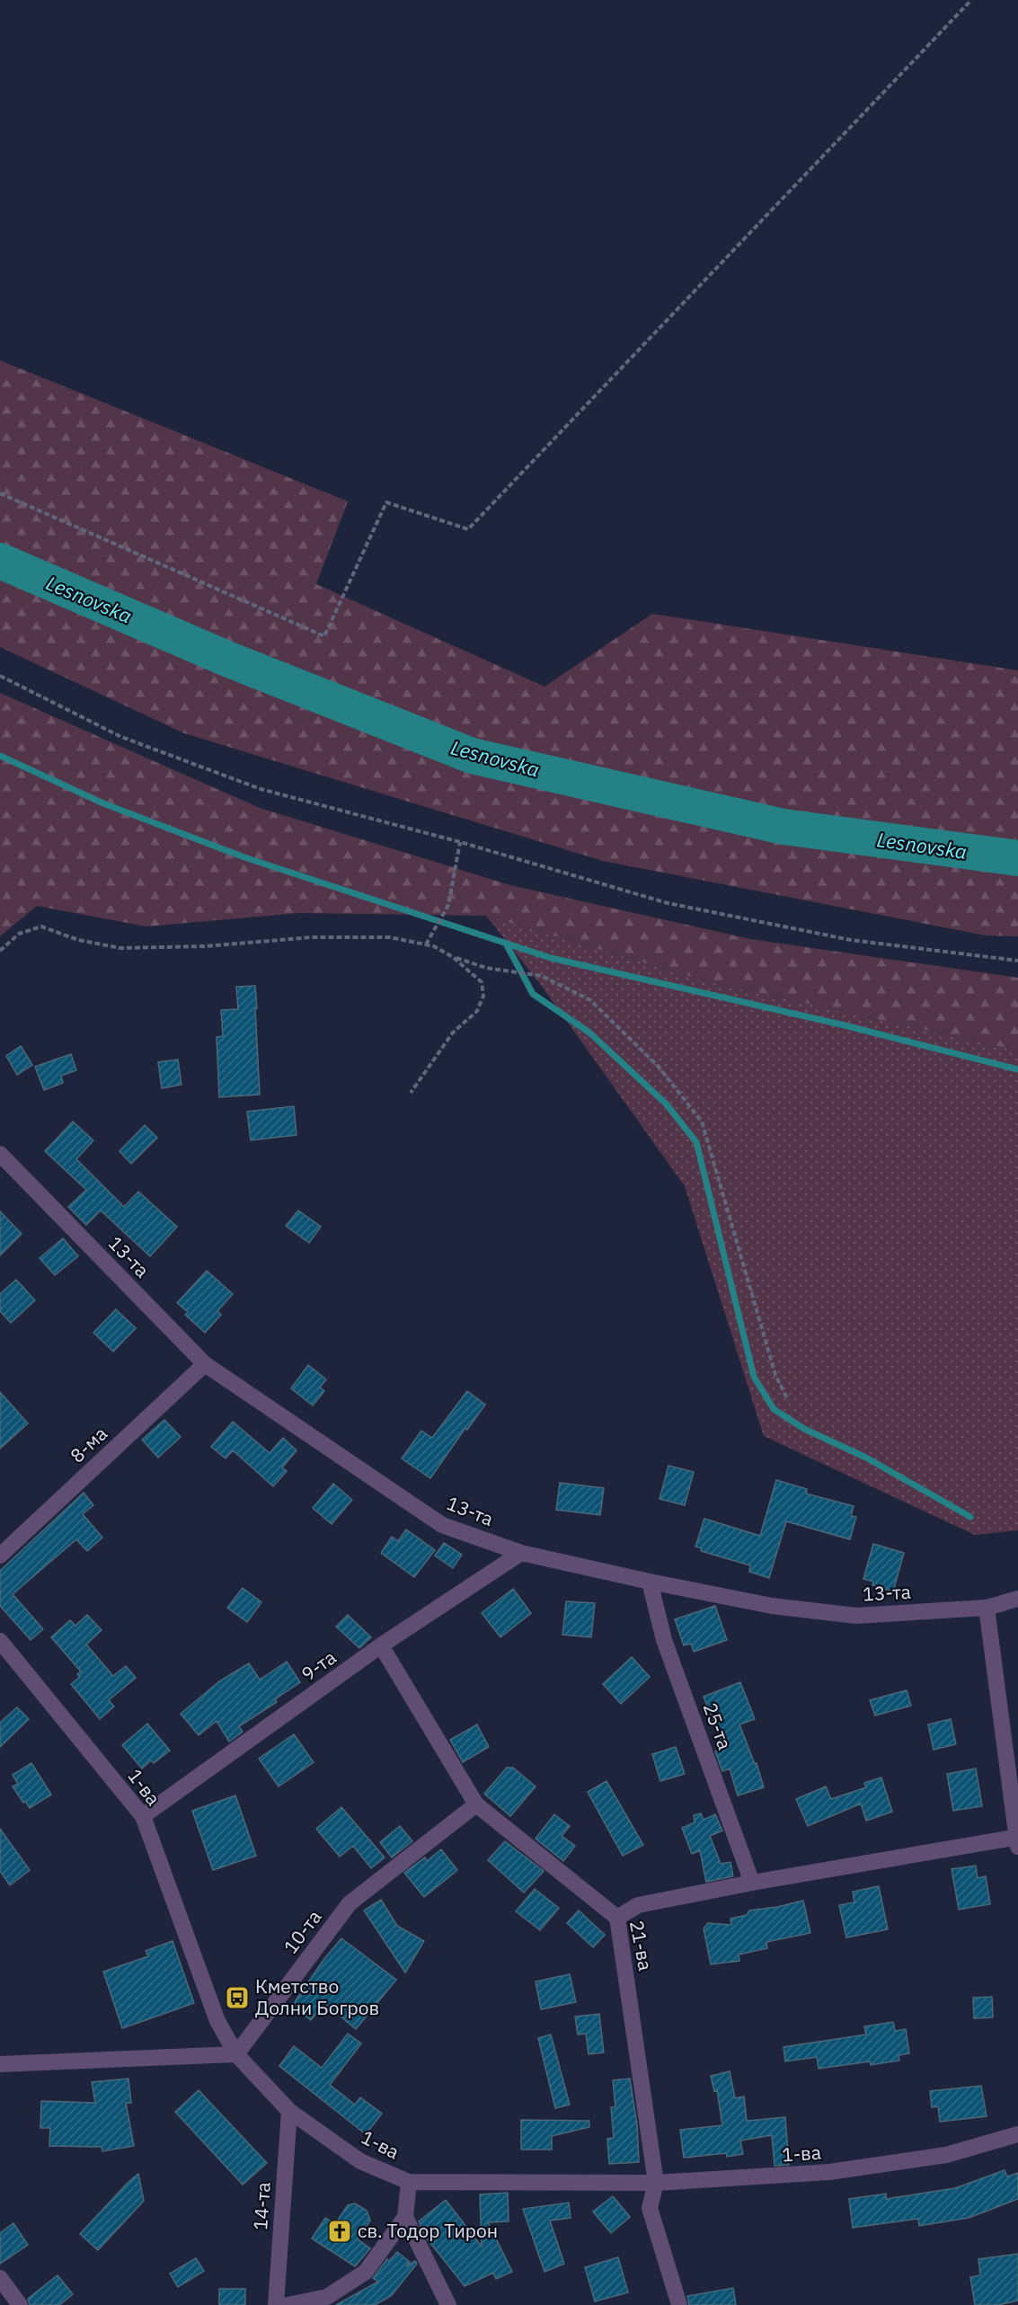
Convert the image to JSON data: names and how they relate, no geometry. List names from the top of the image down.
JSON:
{
  "streets": {
    "street": [
      "13-та",
      "8-ма",
      "9-та",
      "25-та",
      "1-ва",
      "10-та",
      "21-ва",
      "14-та"
    ]
  },
  "crossings": [
    ["13-та", "8-ма"],
    ["13-та", "9-та"],
    ["13-та", "25-та"],
    ["9-та", "1-ва"],
    ["9-та", "21-ва"],
    ["1-ва", "10-та"],
    ["1-ва", "21-ва"],
    ["1-ва", "14-та"],
    ["10-та", "21-ва"]
  ],
  "water": ["Lesnovska"],
  "places": {
    "bus stop": ["Кметство Долни Богров"],
    "church": ["св. Тодор Тирон"]
  }
}
